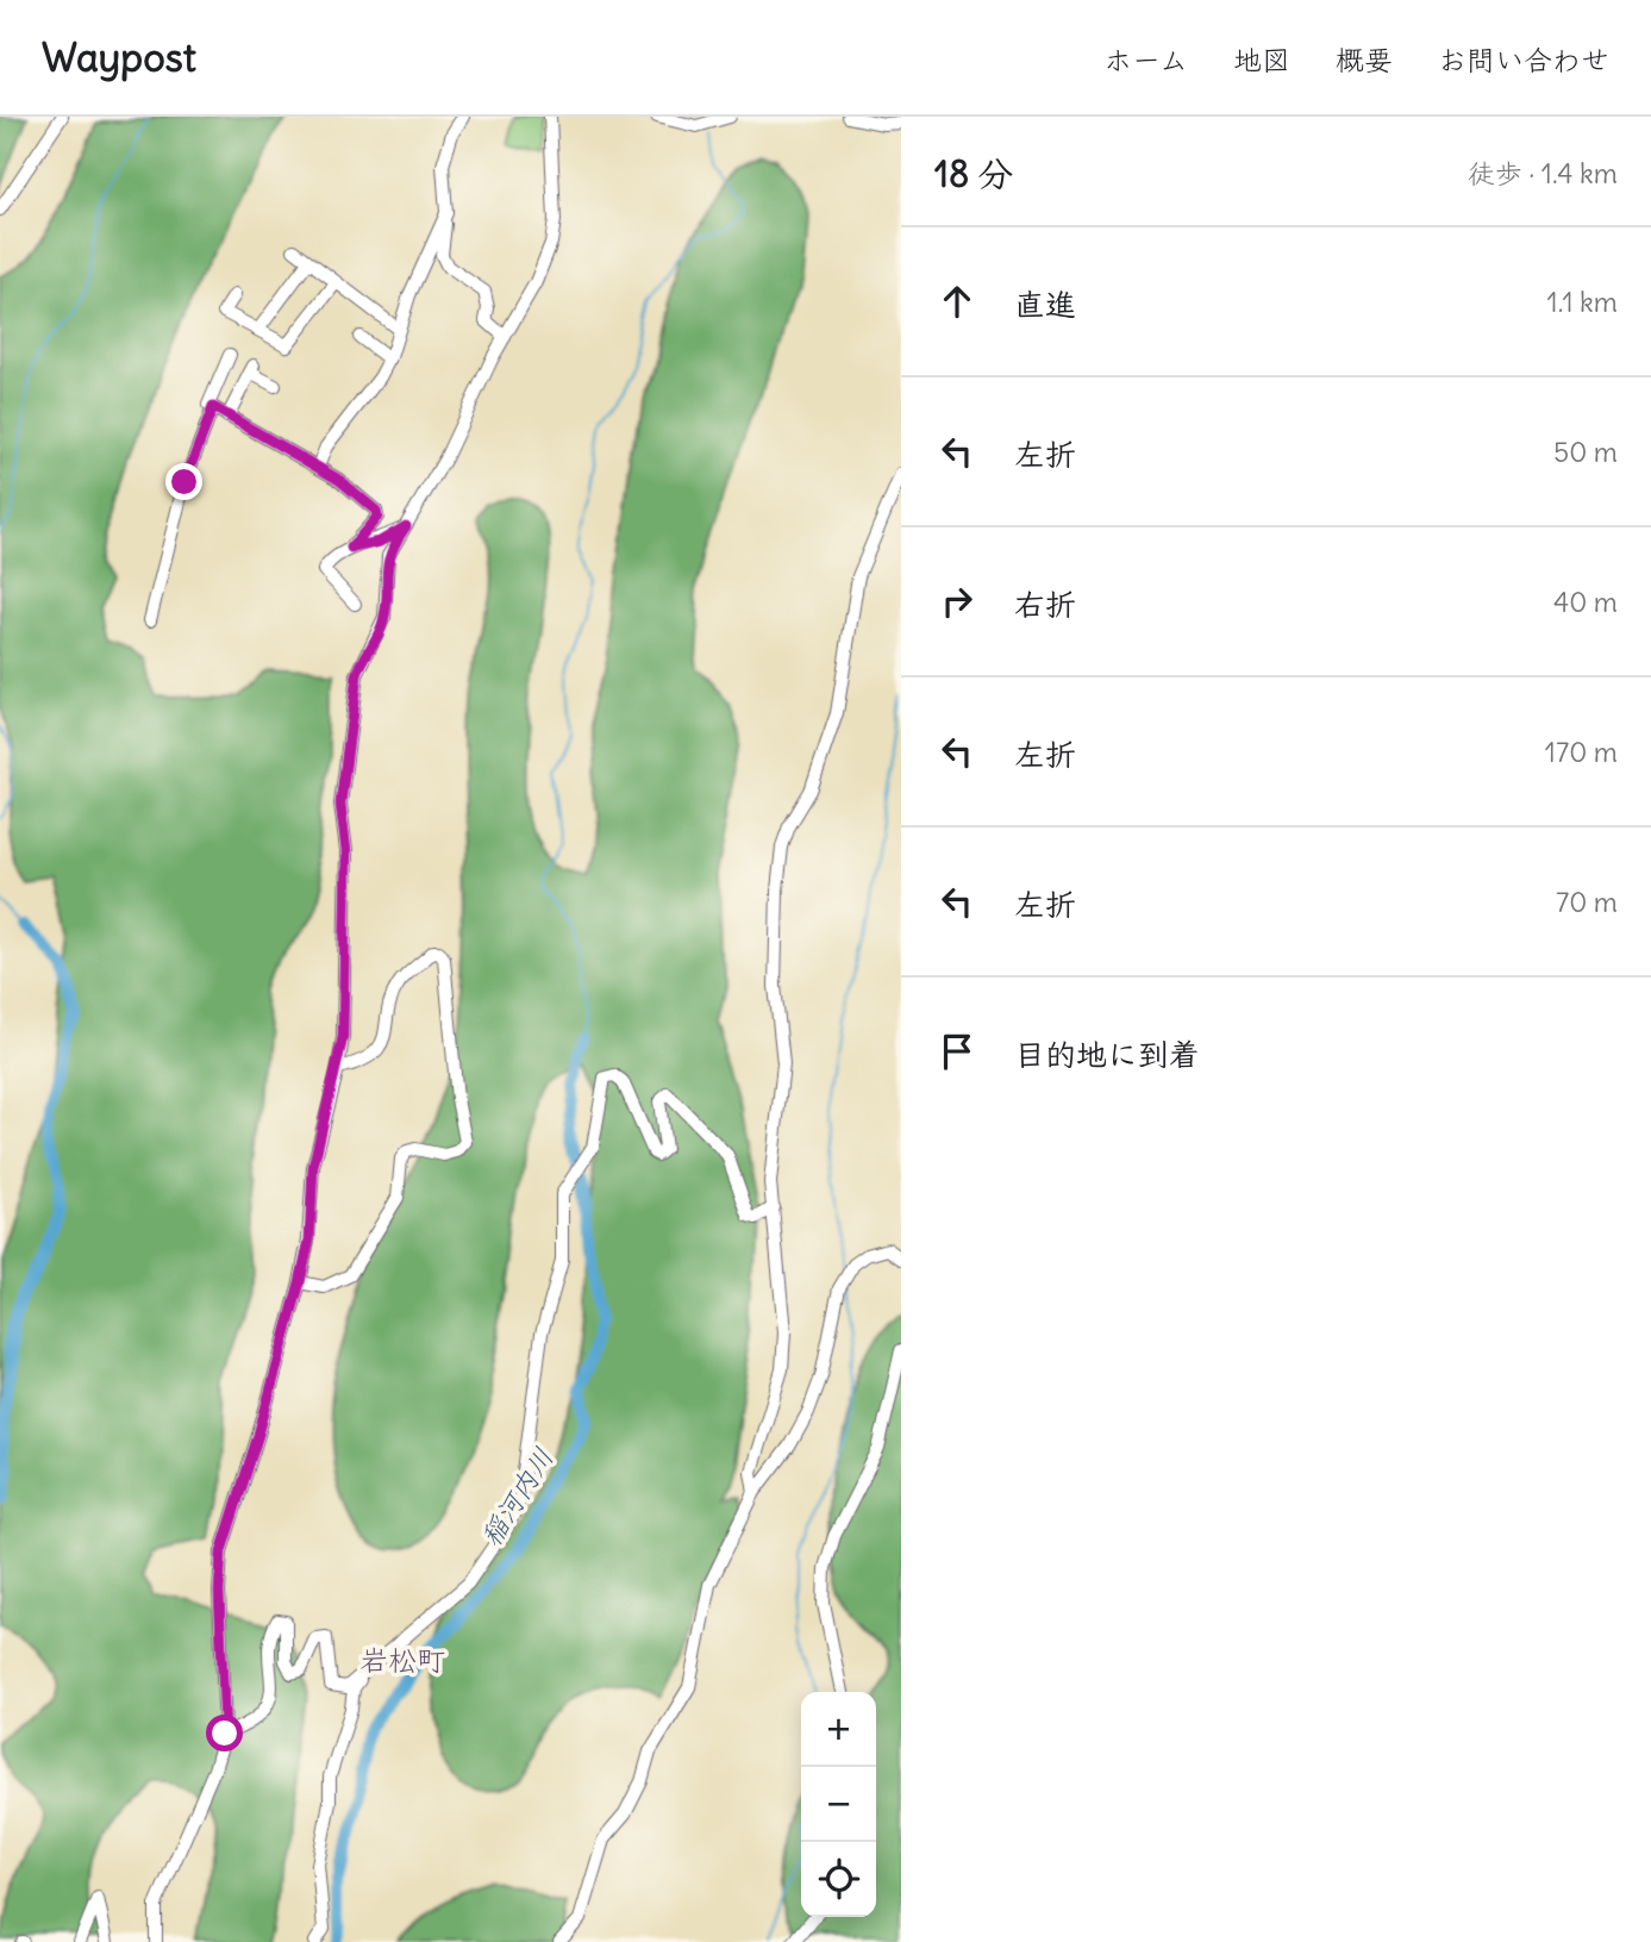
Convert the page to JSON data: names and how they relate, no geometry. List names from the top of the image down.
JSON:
{
  "districts": ["岩松町"],
  "water": ["稲河内川"],
  "page": {
    "header": "Waypost",
    "nav": [
      "ホーム",
      "地図",
      "概要",
      "お問い合わせ"
    ],
    "heading": ["18 分", "徒歩 · 1.4 km"],
    "list": [
      ["直進", "1.1 km"],
      ["左折", "50 m"],
      ["右折", "40 m"],
      ["左折", "170 m"],
      ["左折", "70 m"],
      "目的地に到着"
    ],
    "map_buttons": ["+", "−"]
  }
}
